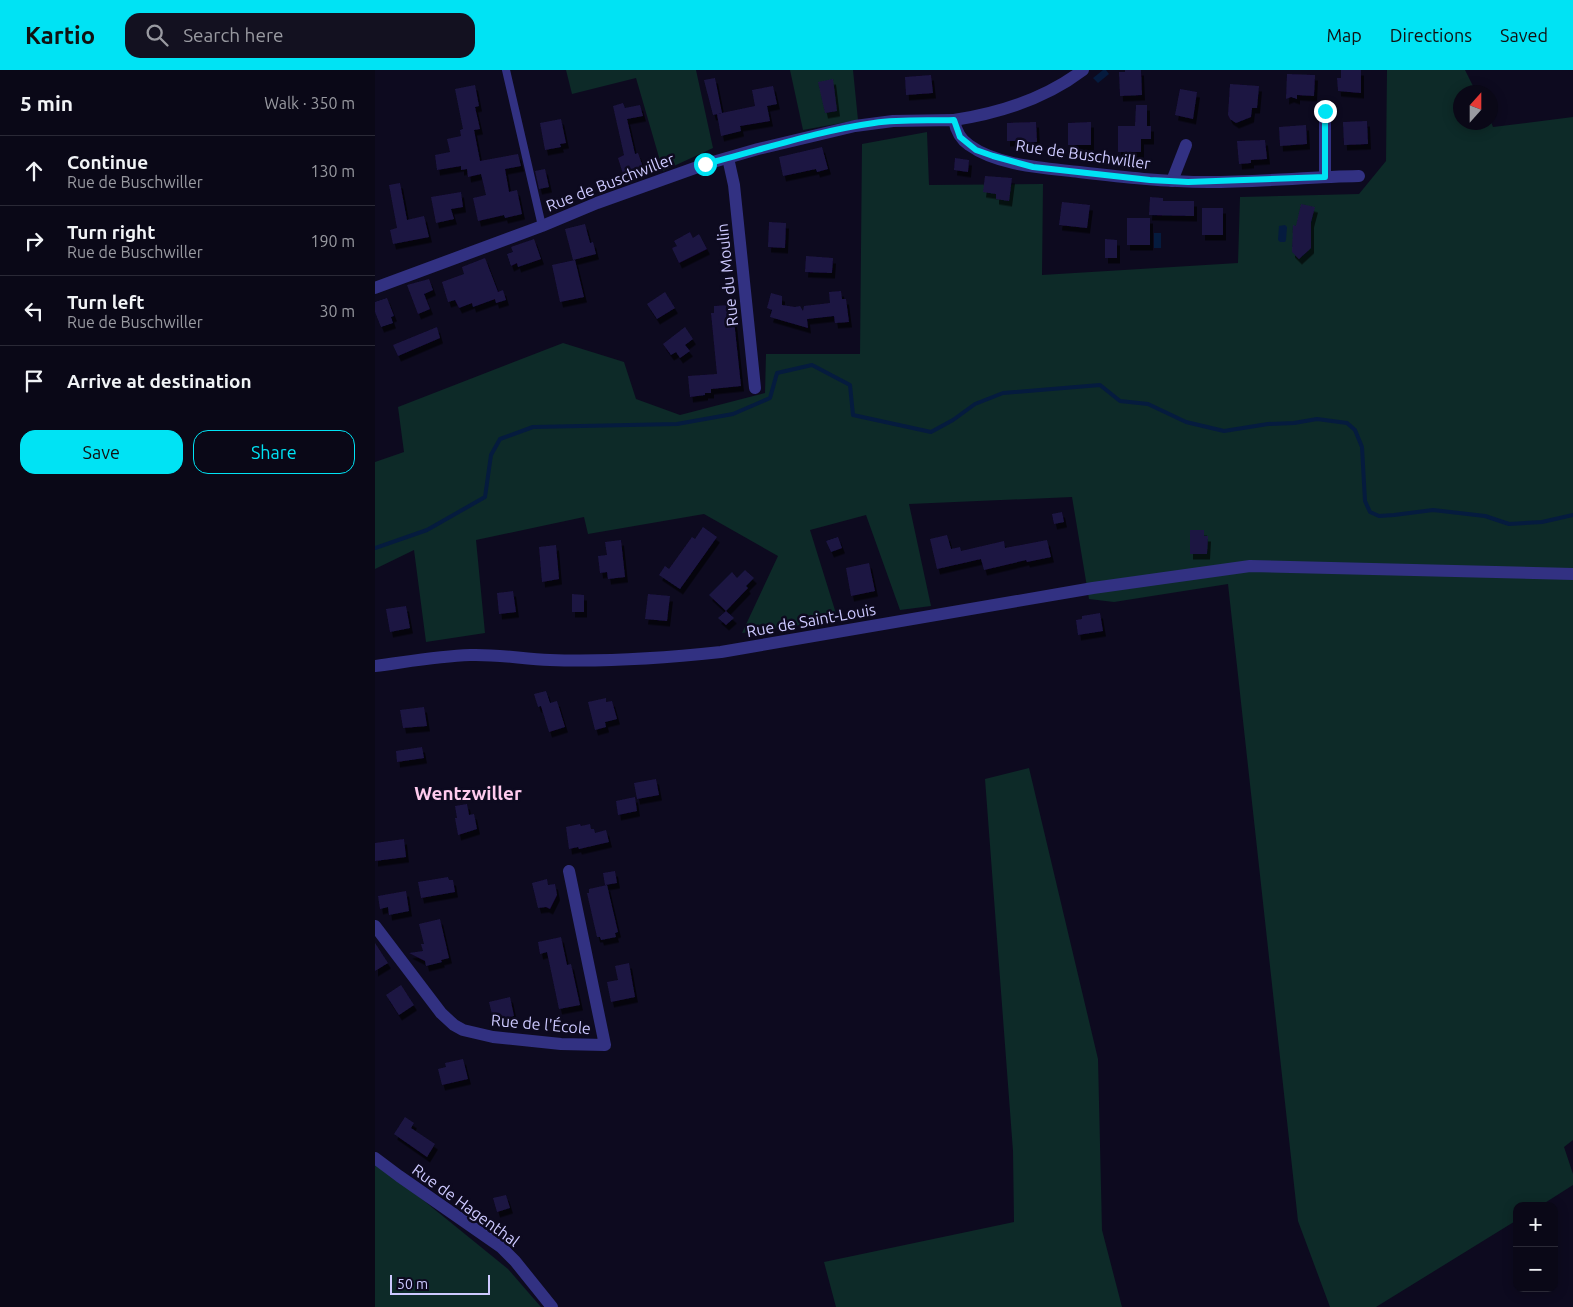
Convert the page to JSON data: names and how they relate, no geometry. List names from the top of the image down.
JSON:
{
  "streets": {
    "street": [
      "Rue de Buschwiller",
      "Rue du Moulin",
      "Rue de Saint-Louis",
      "Rue de l'École",
      "Rue de Hagenthal"
    ]
  },
  "crossings": [
    ["Rue de Buschwiller", "Rue du Moulin"]
  ],
  "districts": ["Wentzwiller"],
  "scale_bar": "50 m",
  "north": "top",
  "page": {
    "header": "Kartio",
    "search": "Search here",
    "nav": ["Map", "Directions", "Saved"],
    "heading": ["5 min", "Walk · 350 m"],
    "list": [
      ["Continue", "Rue de Buschwiller", "130 m"],
      ["Turn right", "Rue de Buschwiller", "190 m"],
      ["Turn left", "Rue de Buschwiller", "30 m"],
      "Arrive at destination"
    ],
    "buttons": ["Save", "Share"],
    "map_buttons": ["+", "−"],
    "scale": "50 m"
  }
}
